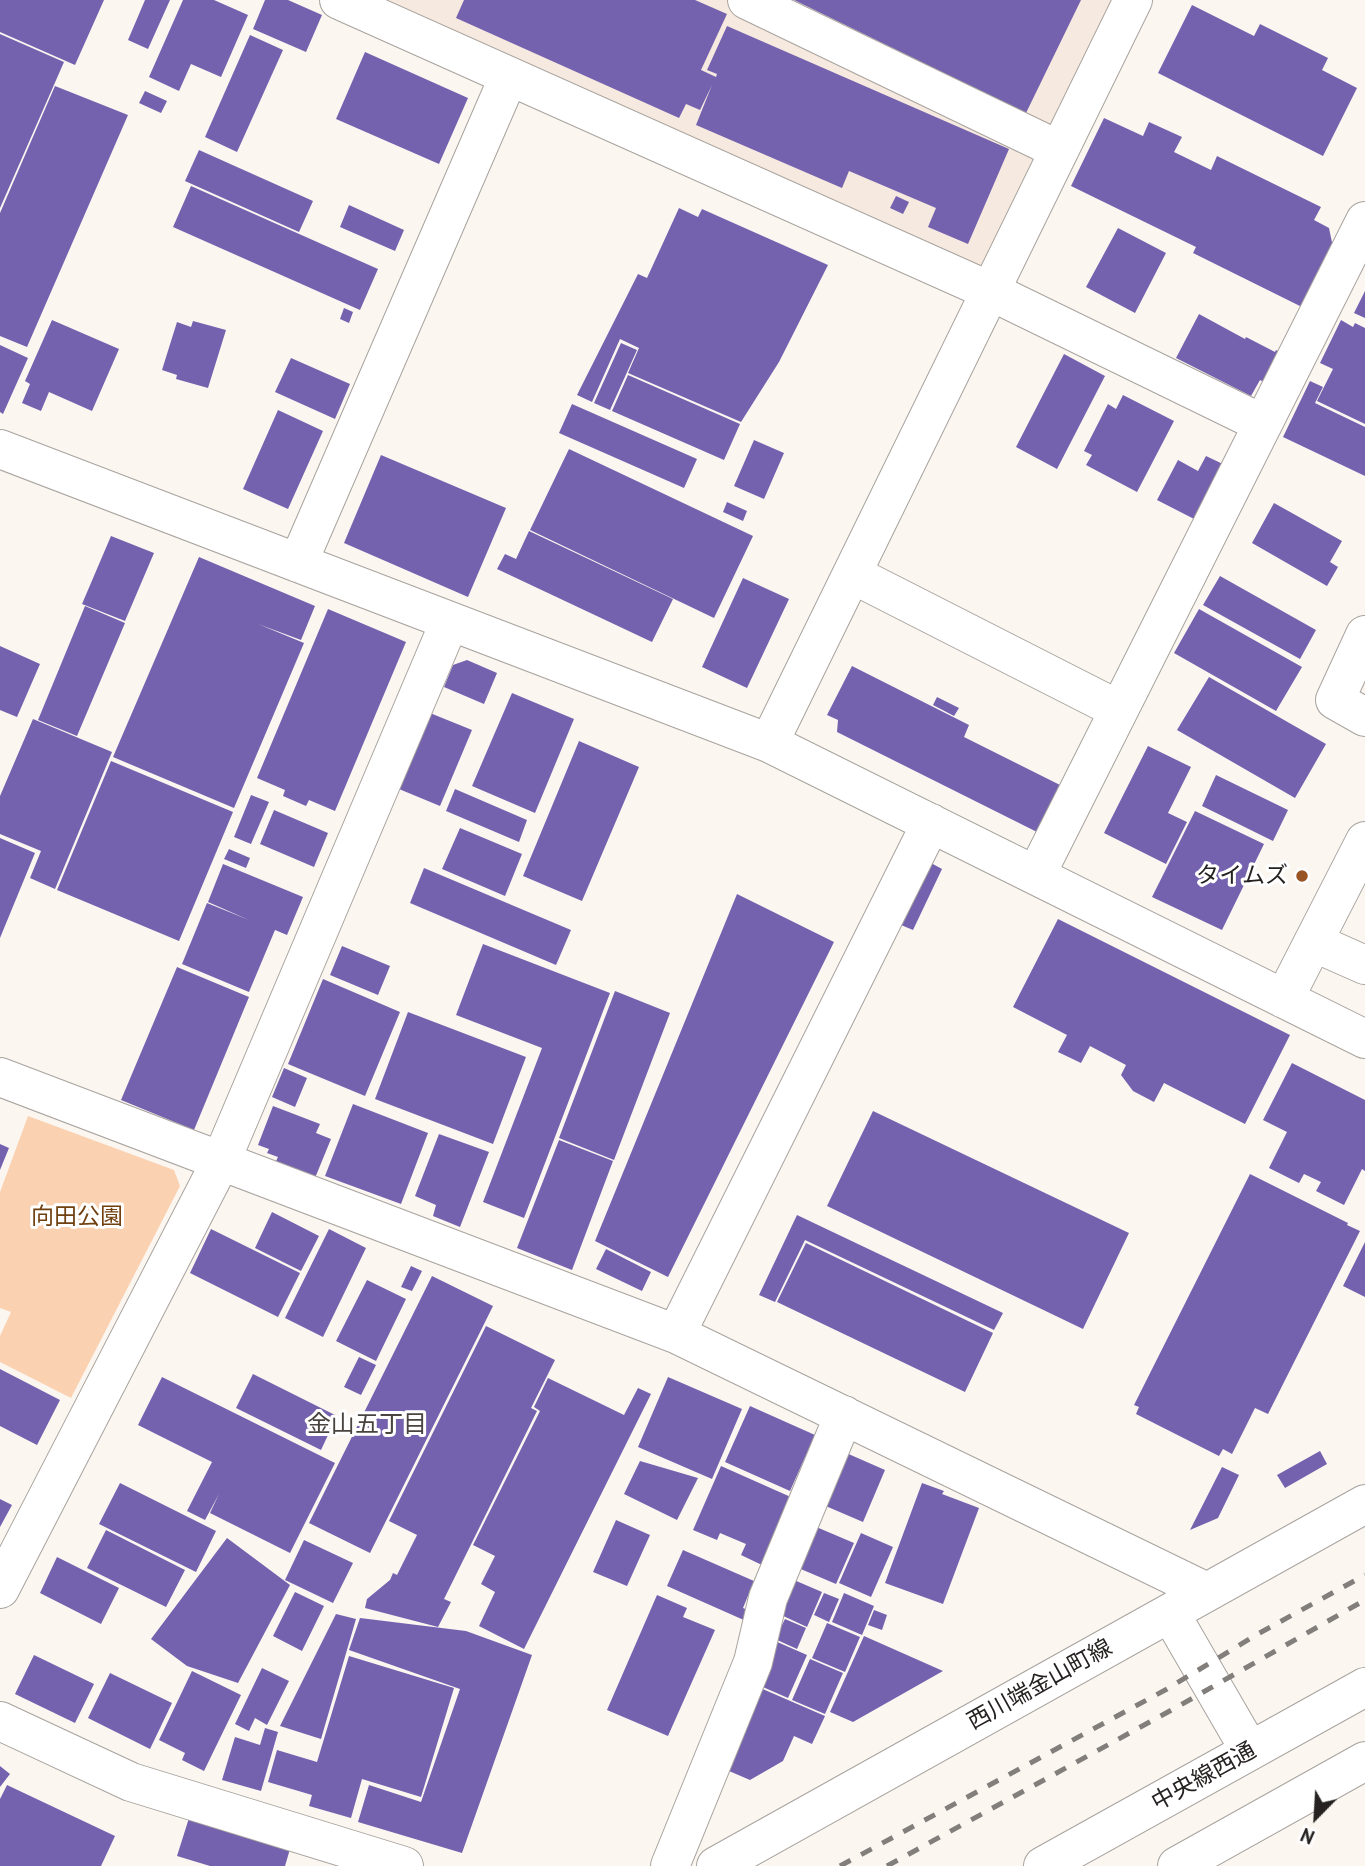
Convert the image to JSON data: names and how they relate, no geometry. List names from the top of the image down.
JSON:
{
  "streets": {
    "street": ["西川端金山町線", "中央線西通"]
  },
  "districts": ["金山五丁目"],
  "parks": ["向田公園"],
  "places": ["タイムズ"],
  "north": "bottom left"
}
